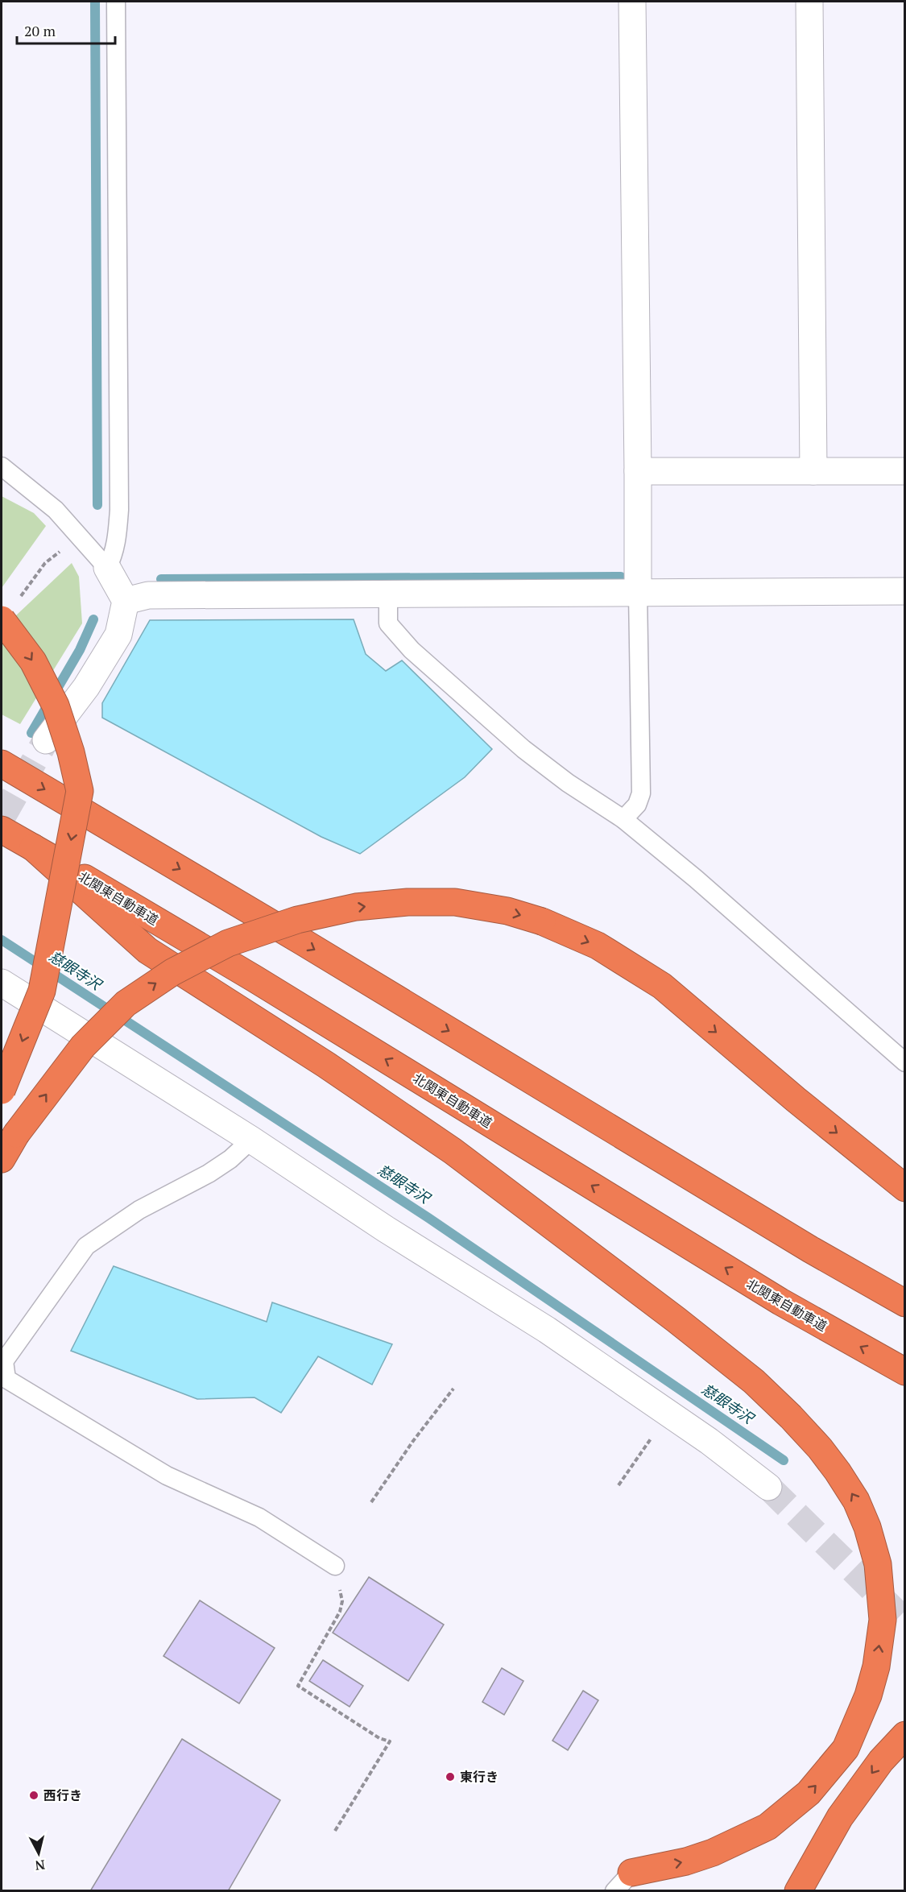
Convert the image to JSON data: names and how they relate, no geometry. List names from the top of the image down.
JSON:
{
  "streets": {
    "highway": ["北関東自動車道"]
  },
  "water": ["慈眼寺沢"],
  "places": ["東行き", "西行き"],
  "scale_bar": "20 m",
  "north": "bottom"
}
